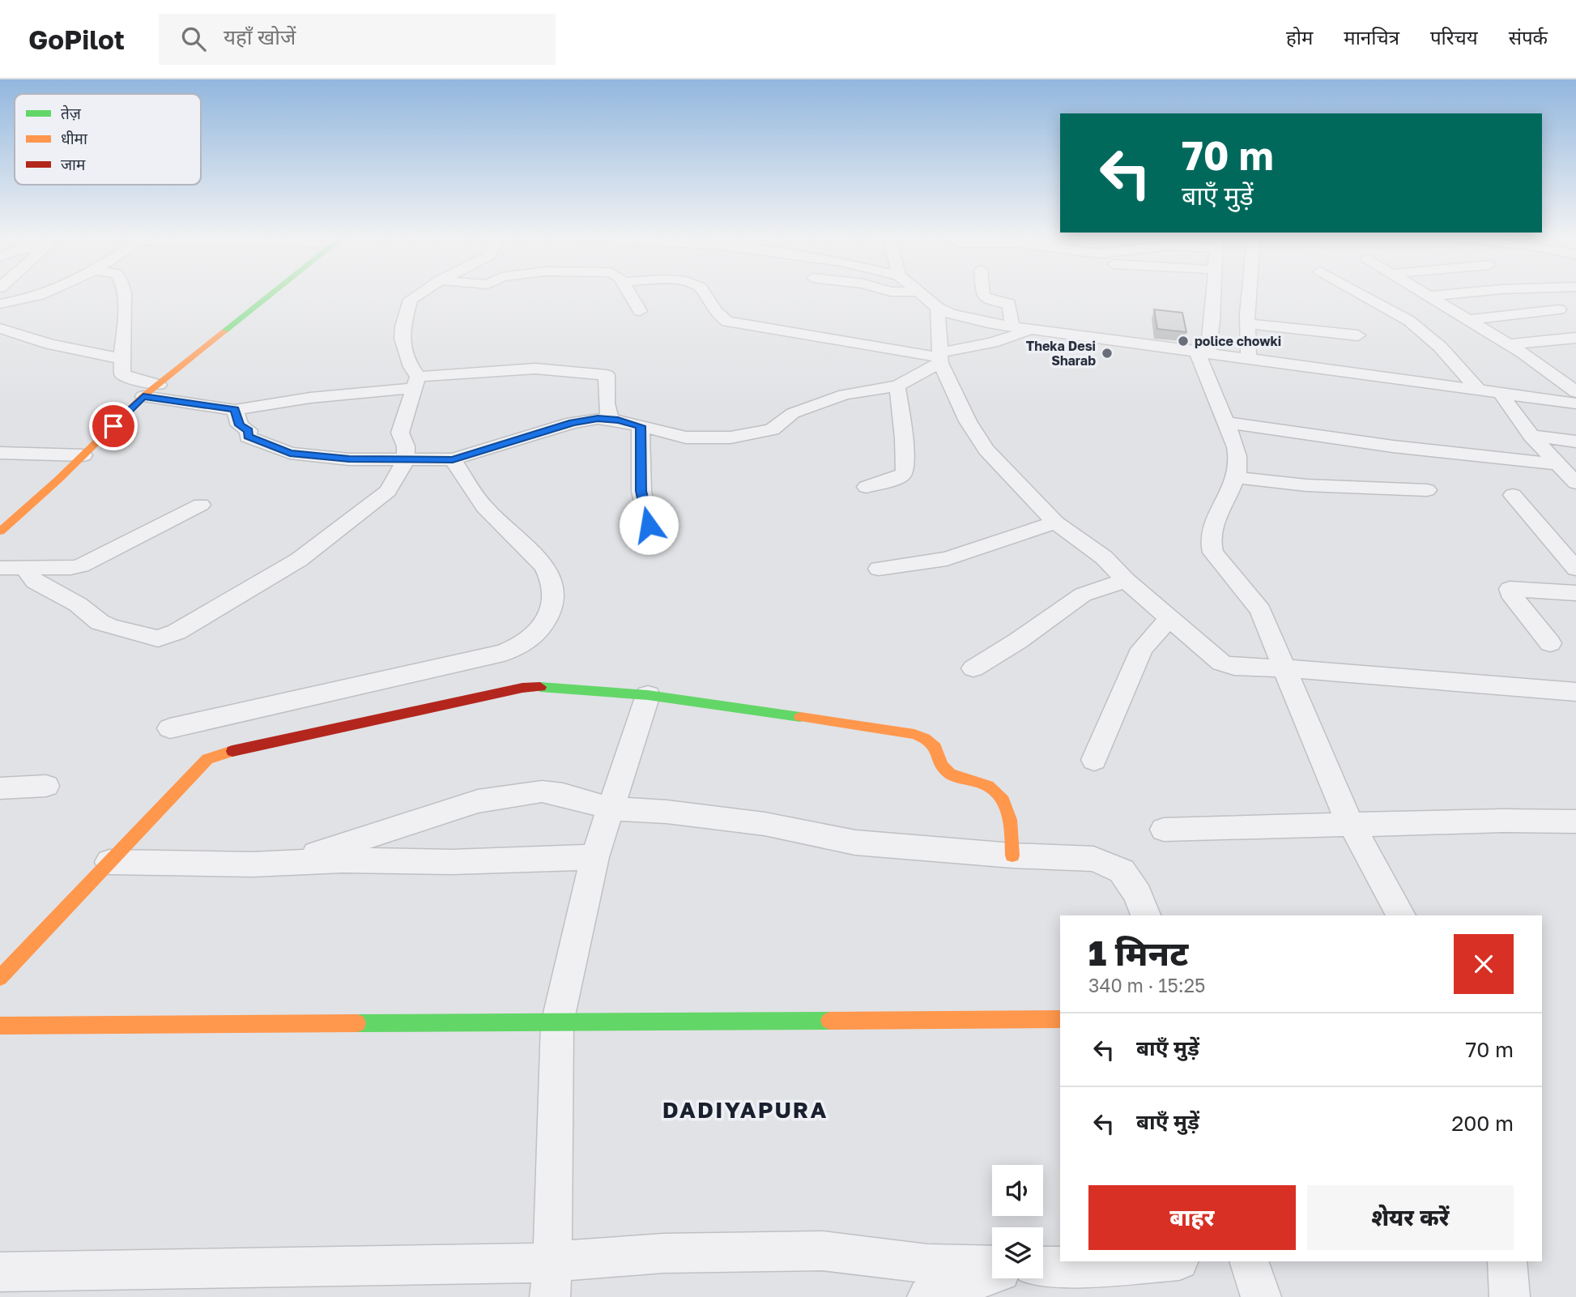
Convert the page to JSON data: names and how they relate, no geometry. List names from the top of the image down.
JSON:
{
  "districts": ["DADIYAPURA"],
  "places": ["police chowki", "Theka Desi Sharab"],
  "legend": ["तेज़", "धीमा", "जाम"],
  "page": {
    "header": "GoPilot",
    "search": "यहाँ खोजें",
    "nav": [
      "होम",
      "मानचित्र",
      "परिचय",
      "संपर्क"
    ],
    "turn": ["70 m", "बाएँ मुड़ें"],
    "heading": ["1 मिनट", "340 m · 15:25"],
    "list": [
      {
        "name": "बाएँ मुड़ें",
        "value": "70 m"
      },
      {
        "name": "बाएँ मुड़ें",
        "value": "200 m"
      }
    ],
    "buttons": ["बाहर", "शेयर करें"]
  }
}
